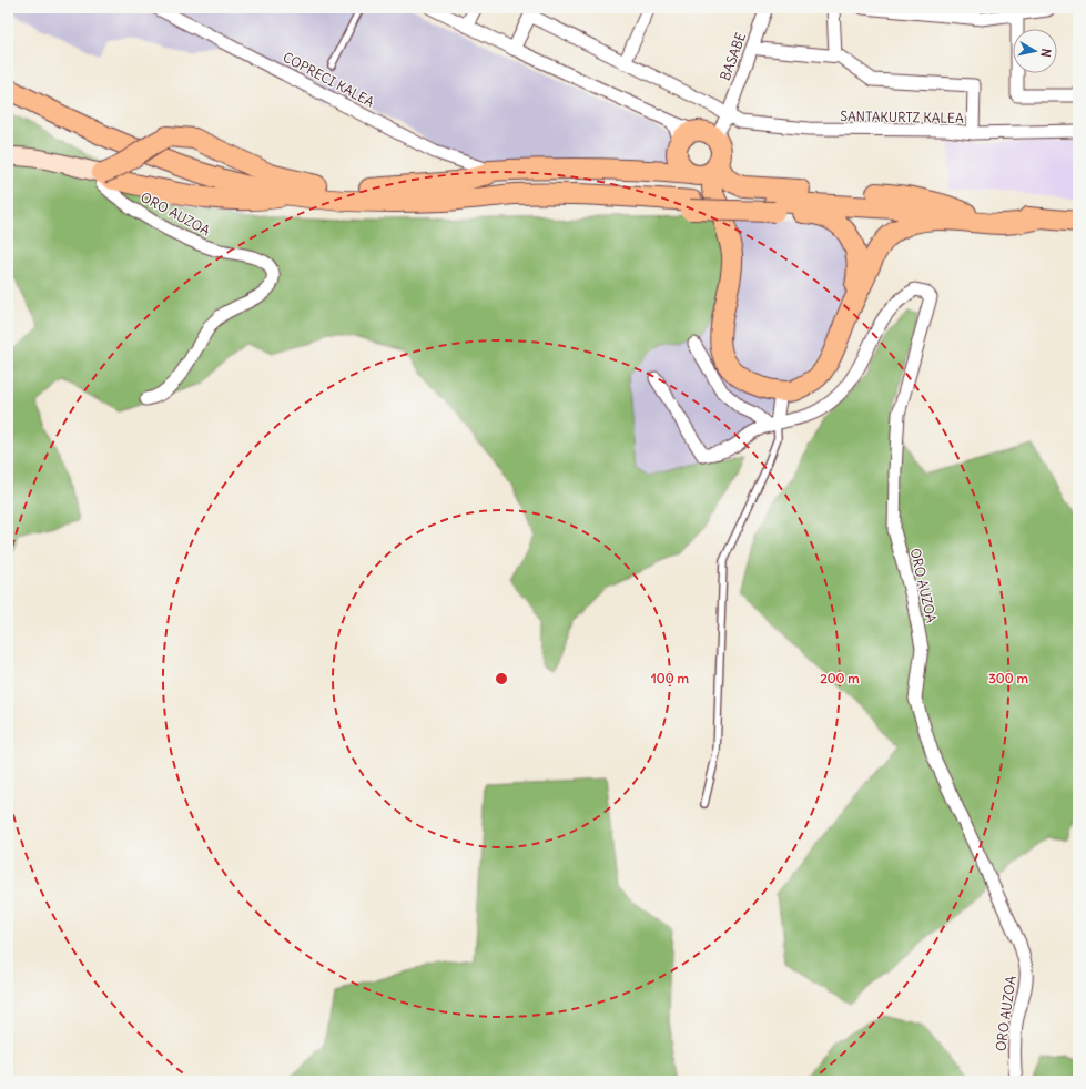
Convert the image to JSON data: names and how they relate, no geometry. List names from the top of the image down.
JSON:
{
  "streets": {
    "street": [
      "BASABE",
      "COPRECI KALEA",
      "SANTAKURTZ KALEA",
      "ORO AUZOA"
    ]
  },
  "crossings": [
    ["BASABE", "SANTAKURTZ KALEA"]
  ],
  "north": "right",
  "rings": ["100 m", "200 m", "300 m"]
}
